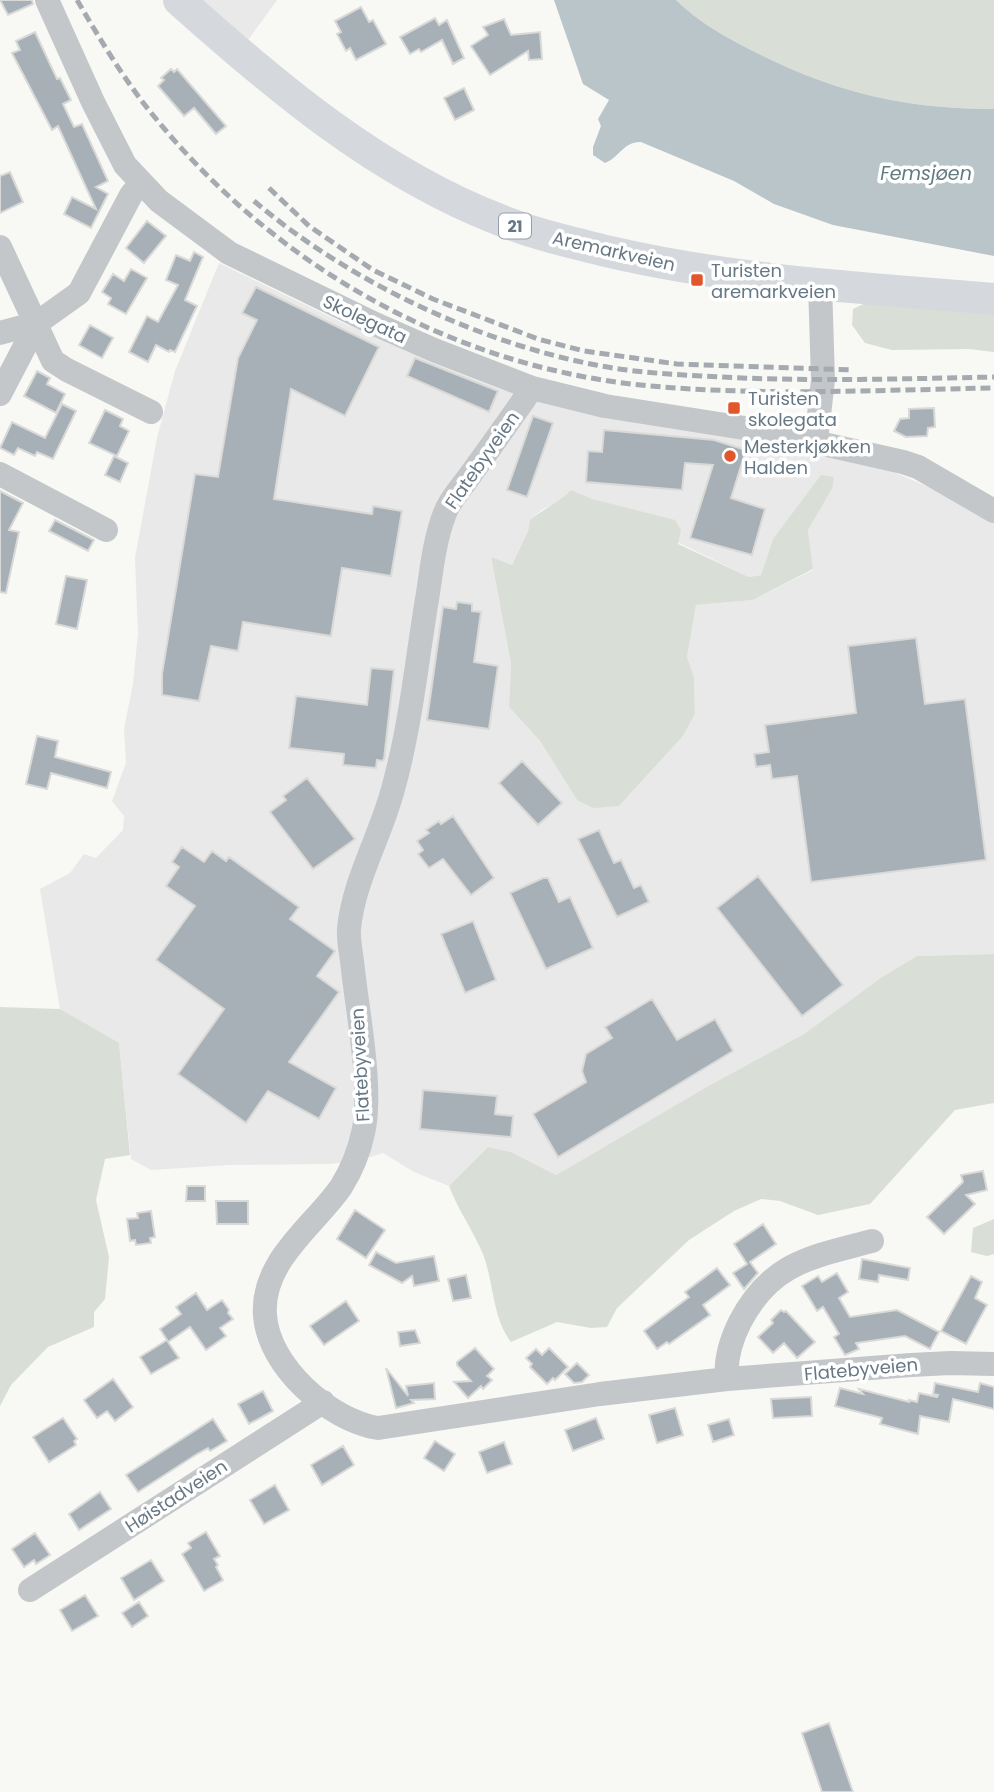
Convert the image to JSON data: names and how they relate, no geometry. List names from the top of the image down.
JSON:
{
  "streets": {
    "main road": ["21", "Aremarkveien"],
    "street": ["Skolegata", "Flatebyveien", "Høistadveien"]
  },
  "crossings": [
    ["Skolegata", "Flatebyveien"],
    ["Flatebyveien", "Høistadveien"]
  ],
  "water": ["Femsjøen"],
  "places": {
    "transit": ["Turisten aremarkveien", "Turisten skolegata"],
    "other": ["Mesterkjøkken Halden"]
  }
}
